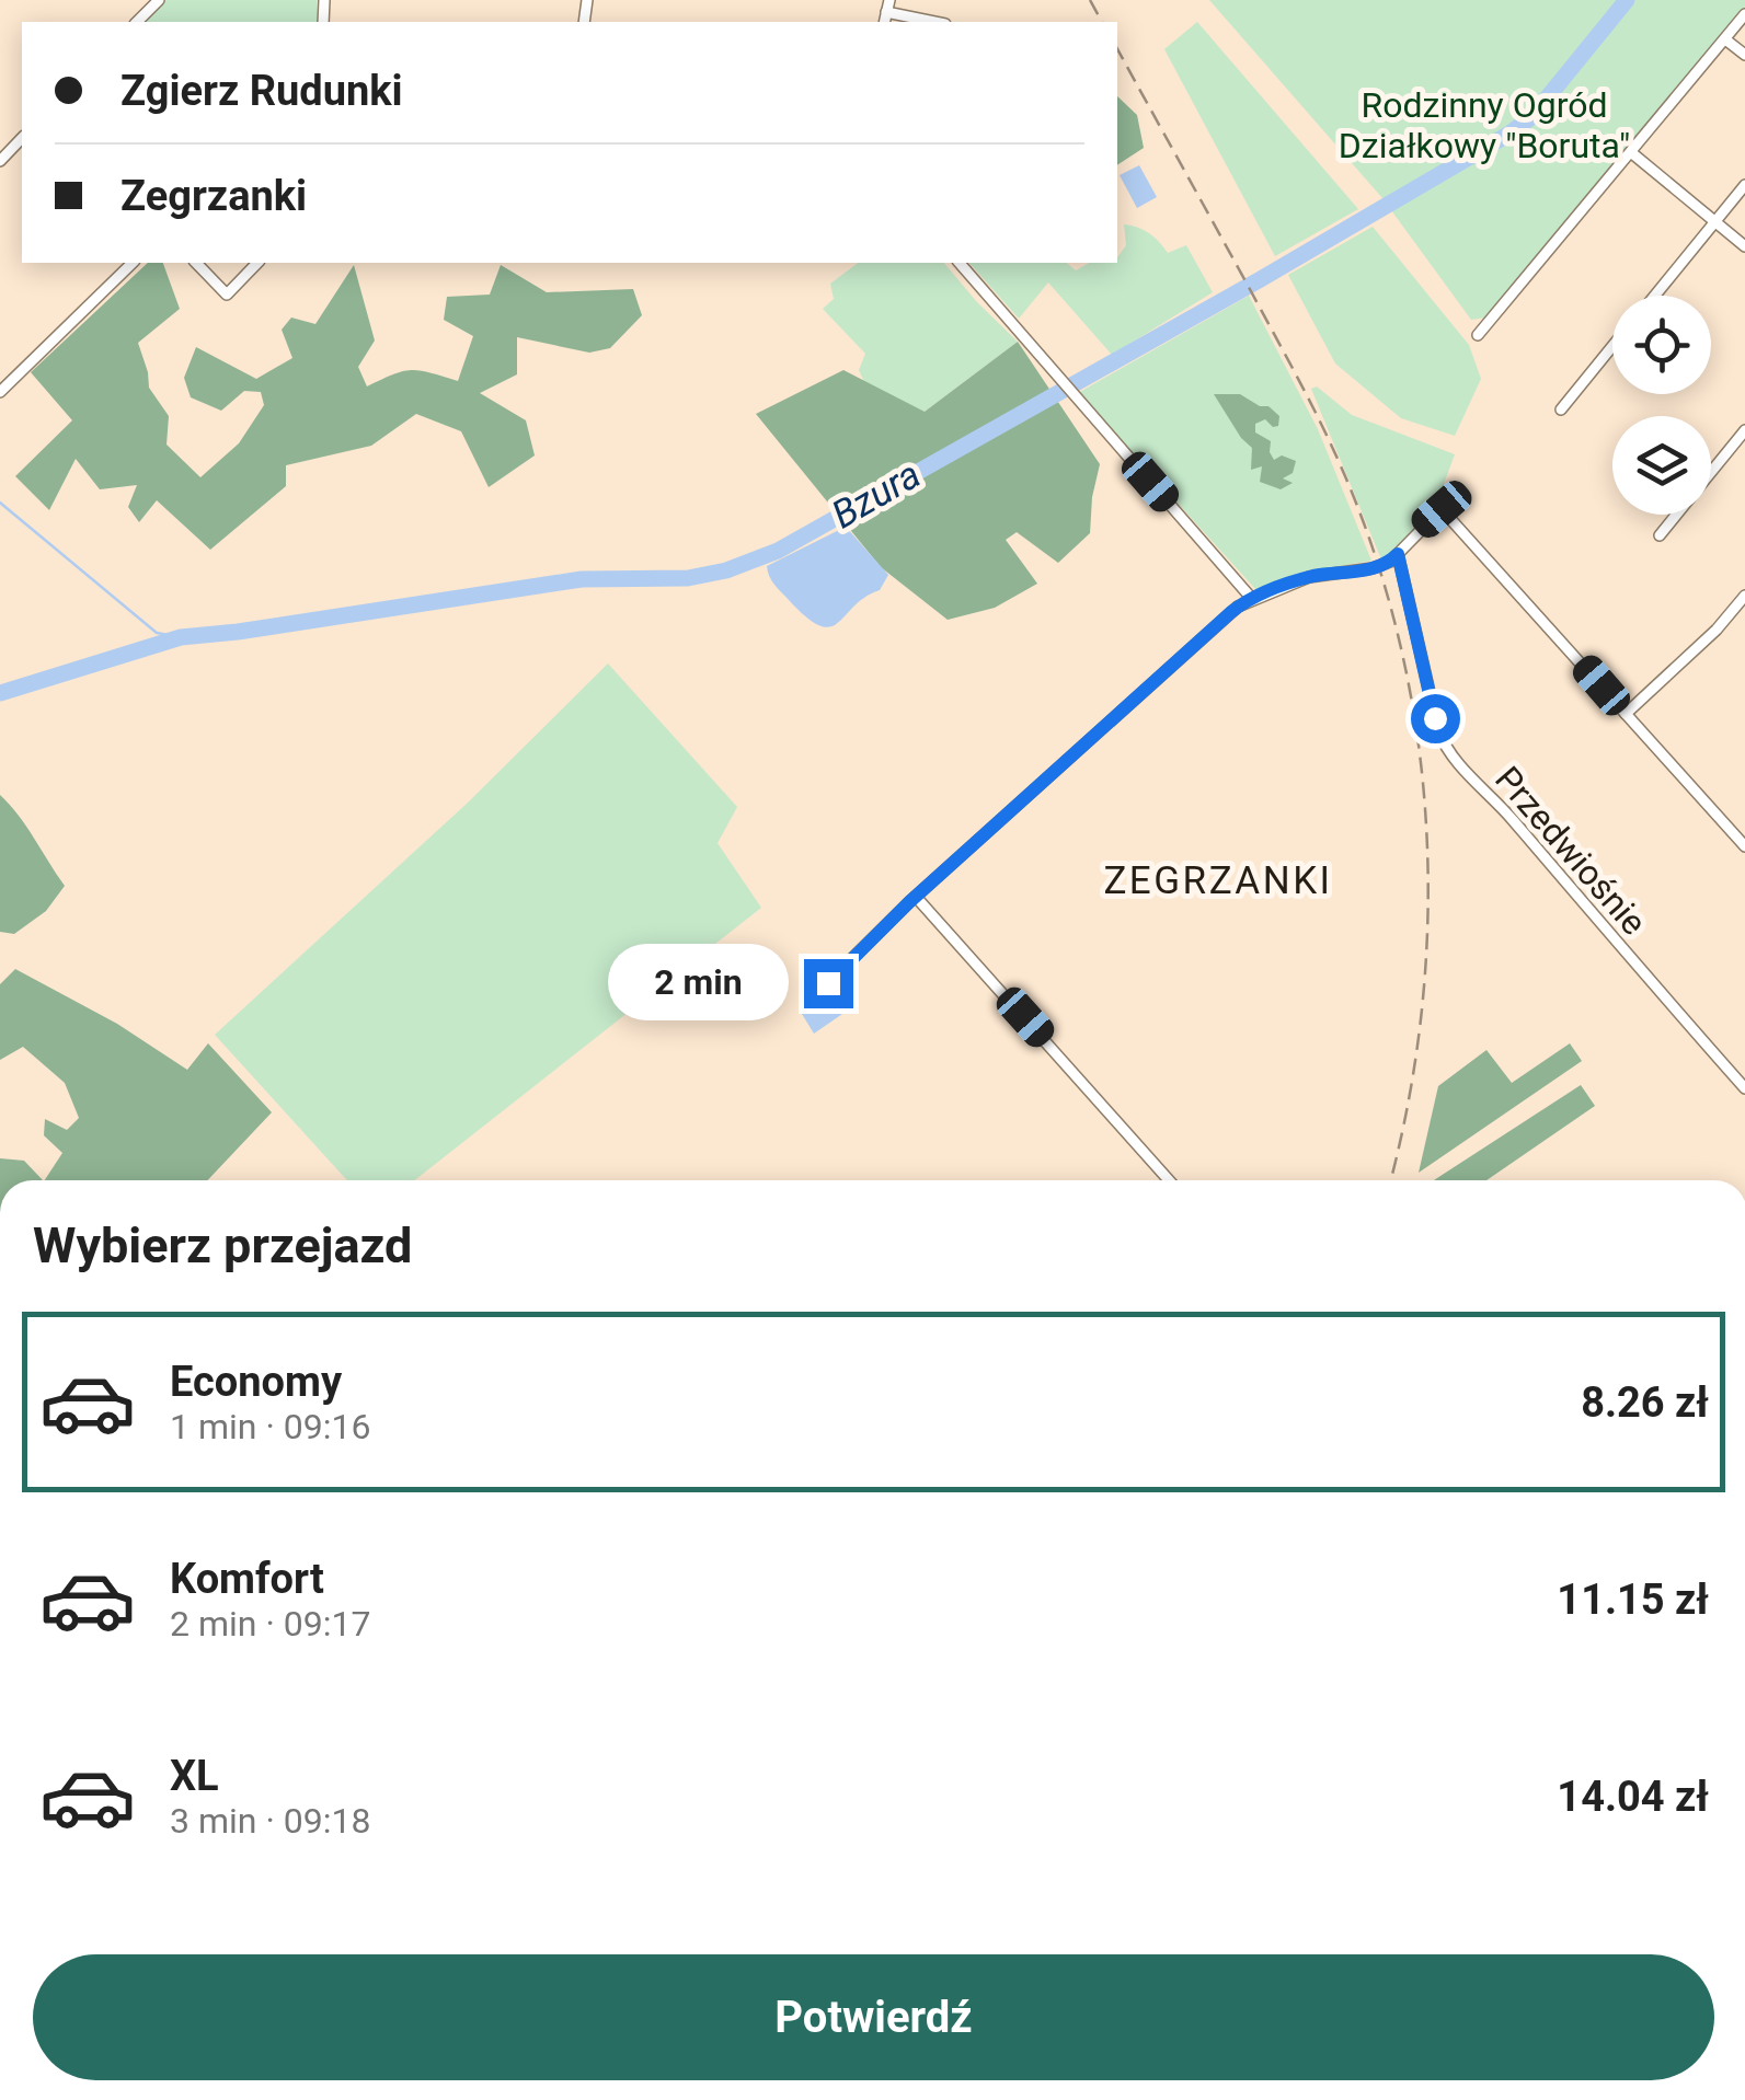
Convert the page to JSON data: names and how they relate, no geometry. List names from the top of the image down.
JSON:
{
  "streets": {
    "street": ["Przedwiośnie"]
  },
  "districts": ["ZEGRZANKI"],
  "water": ["Bzura"],
  "parks": ["Rodzinny Ogród Działkowy \"Boruta\""],
  "page": {
    "banner": ["Zgierz Rudunki", "Zegrzanki"],
    "bubble": "2 min",
    "heading": "Wybierz przejazd",
    "list": [
      {
        "name": "Economy",
        "note": "1 min · 09:16",
        "value": "8.26 zł"
      },
      {
        "name": "Komfort",
        "note": "2 min · 09:17",
        "value": "11.15 zł"
      },
      {
        "name": "XL",
        "note": "3 min · 09:18",
        "value": "14.04 zł"
      }
    ],
    "buttons": "Potwierdź"
  }
}
